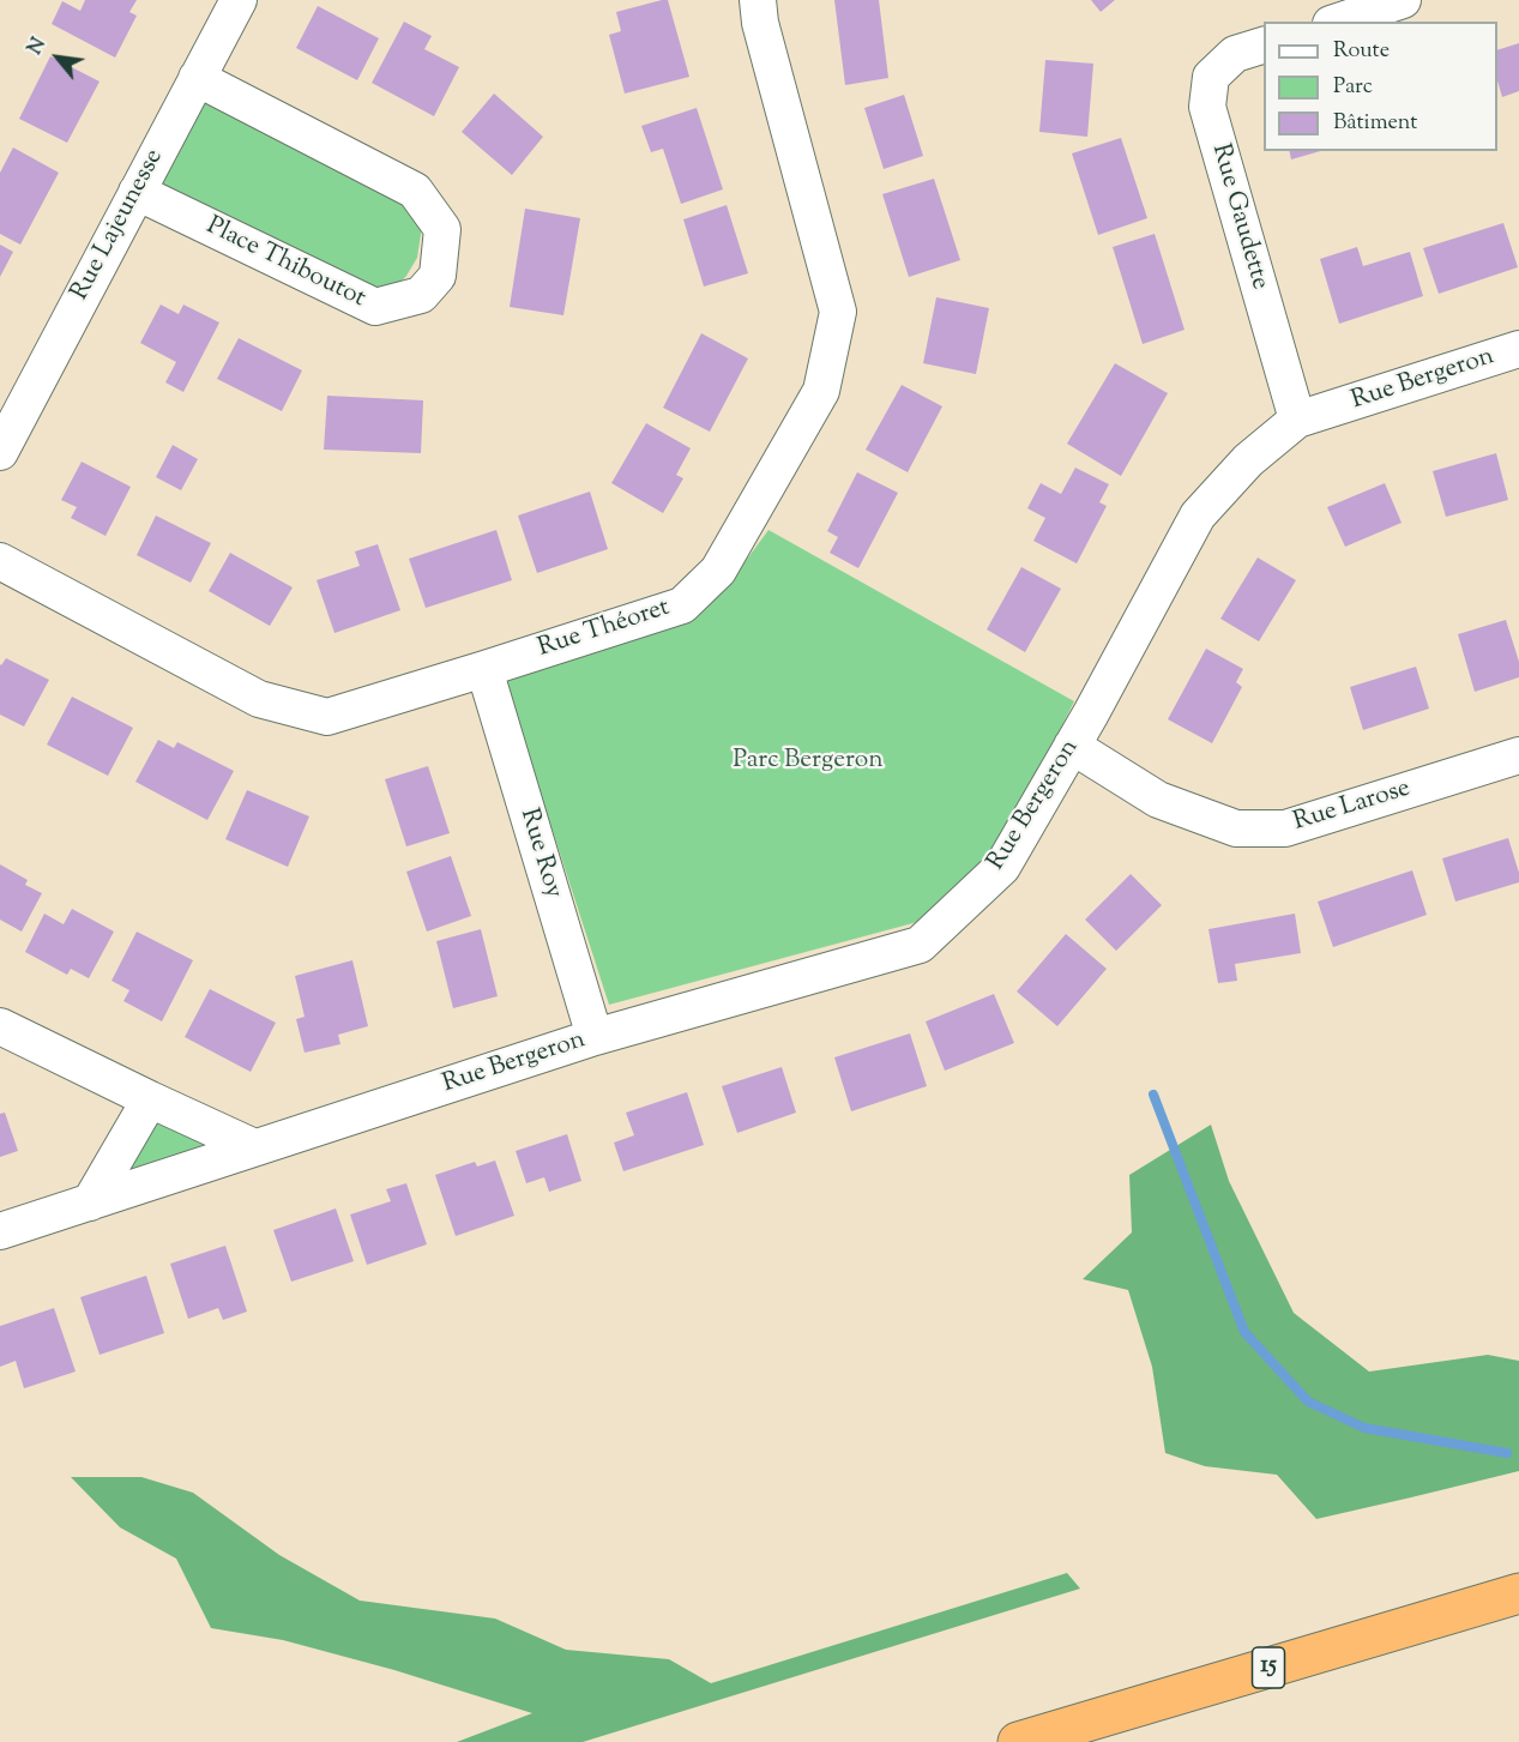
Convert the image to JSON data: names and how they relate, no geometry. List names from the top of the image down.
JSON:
{
  "streets": {
    "highway": ["15"],
    "street": [
      "Rue Gaudette",
      "Rue Lajeunesse",
      "Place Thiboutot",
      "Rue Bergeron",
      "Rue Théoret",
      "Rue Larose",
      "Rue Roy"
    ]
  },
  "crossings": [
    ["Rue Gaudette", "Rue Bergeron"],
    ["Rue Lajeunesse", "Place Thiboutot"],
    ["Rue Bergeron", "Rue Larose"],
    ["Rue Bergeron", "Rue Roy"],
    ["Rue Théoret", "Rue Roy"]
  ],
  "parks": ["Parc Bergeron"],
  "legend": ["Route", "Parc", "Bâtiment"],
  "north": "top left"
}
